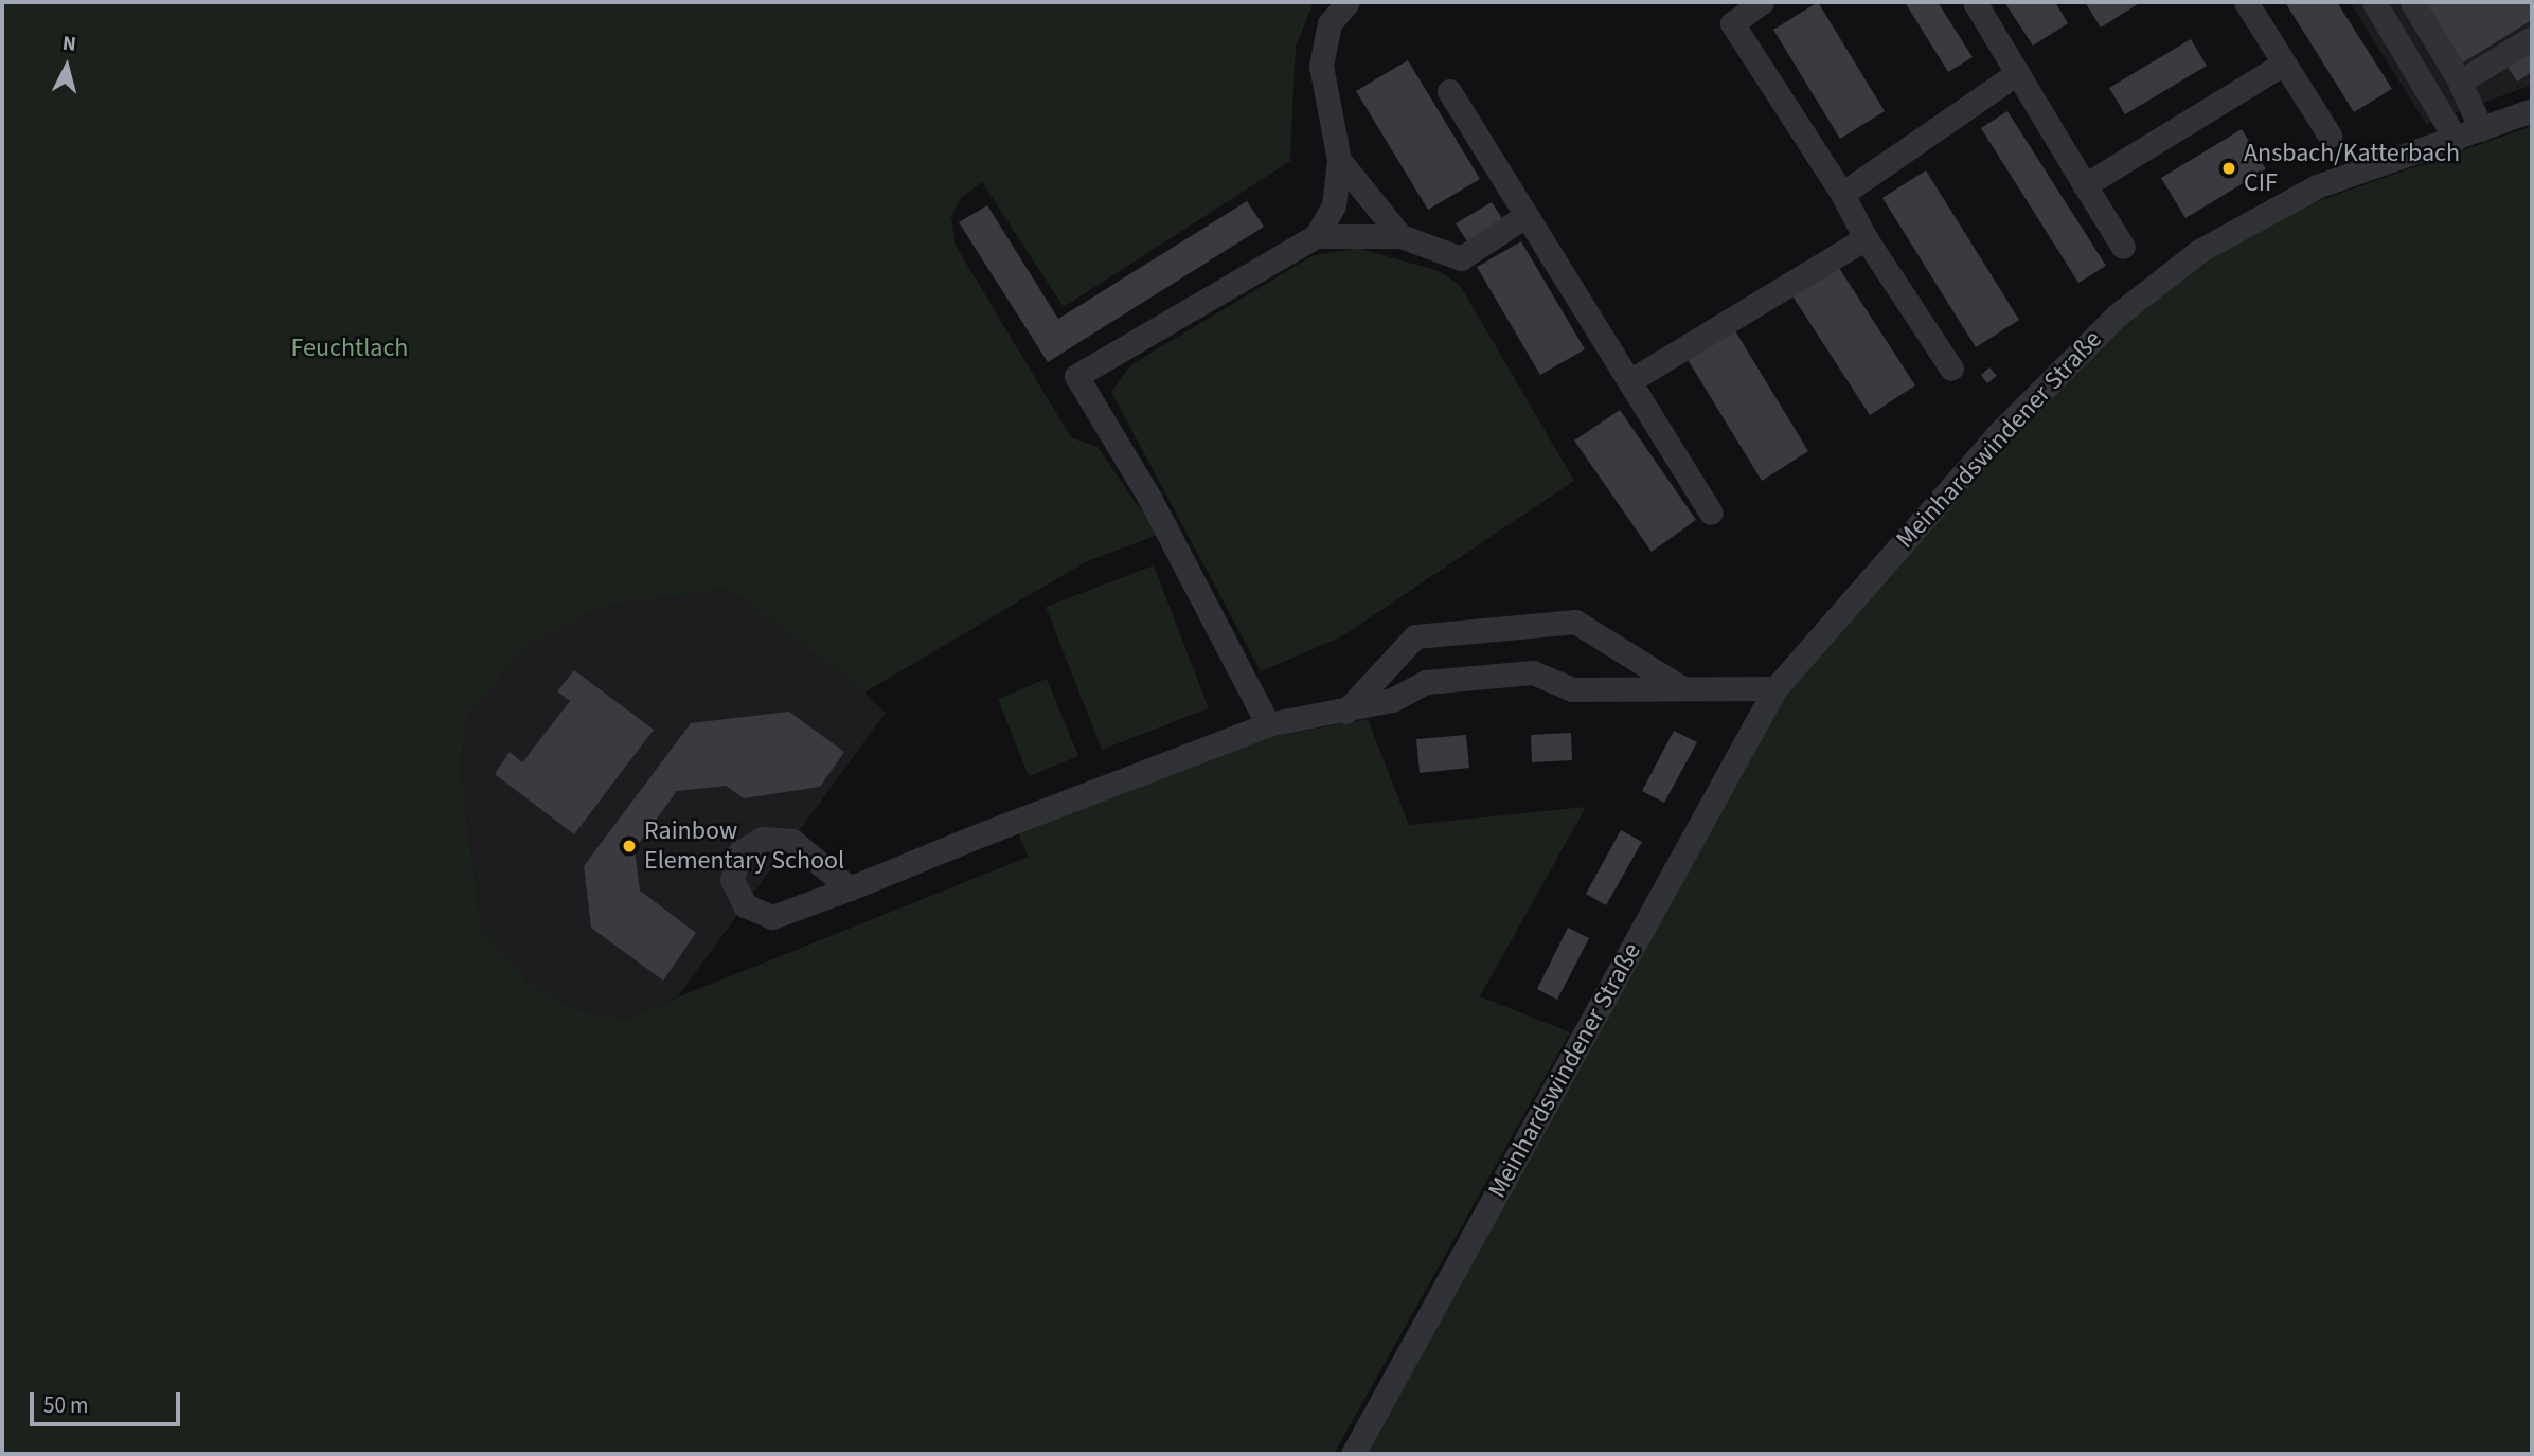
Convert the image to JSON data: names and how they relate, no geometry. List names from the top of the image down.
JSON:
{
  "streets": {
    "street": ["Meinhardswindener Straße"]
  },
  "parks": ["Feuchtlach"],
  "places": ["Ansbach/Katterbach CIF", "Rainbow Elementary School"],
  "scale_bar": "50 m",
  "north": "top"
}
